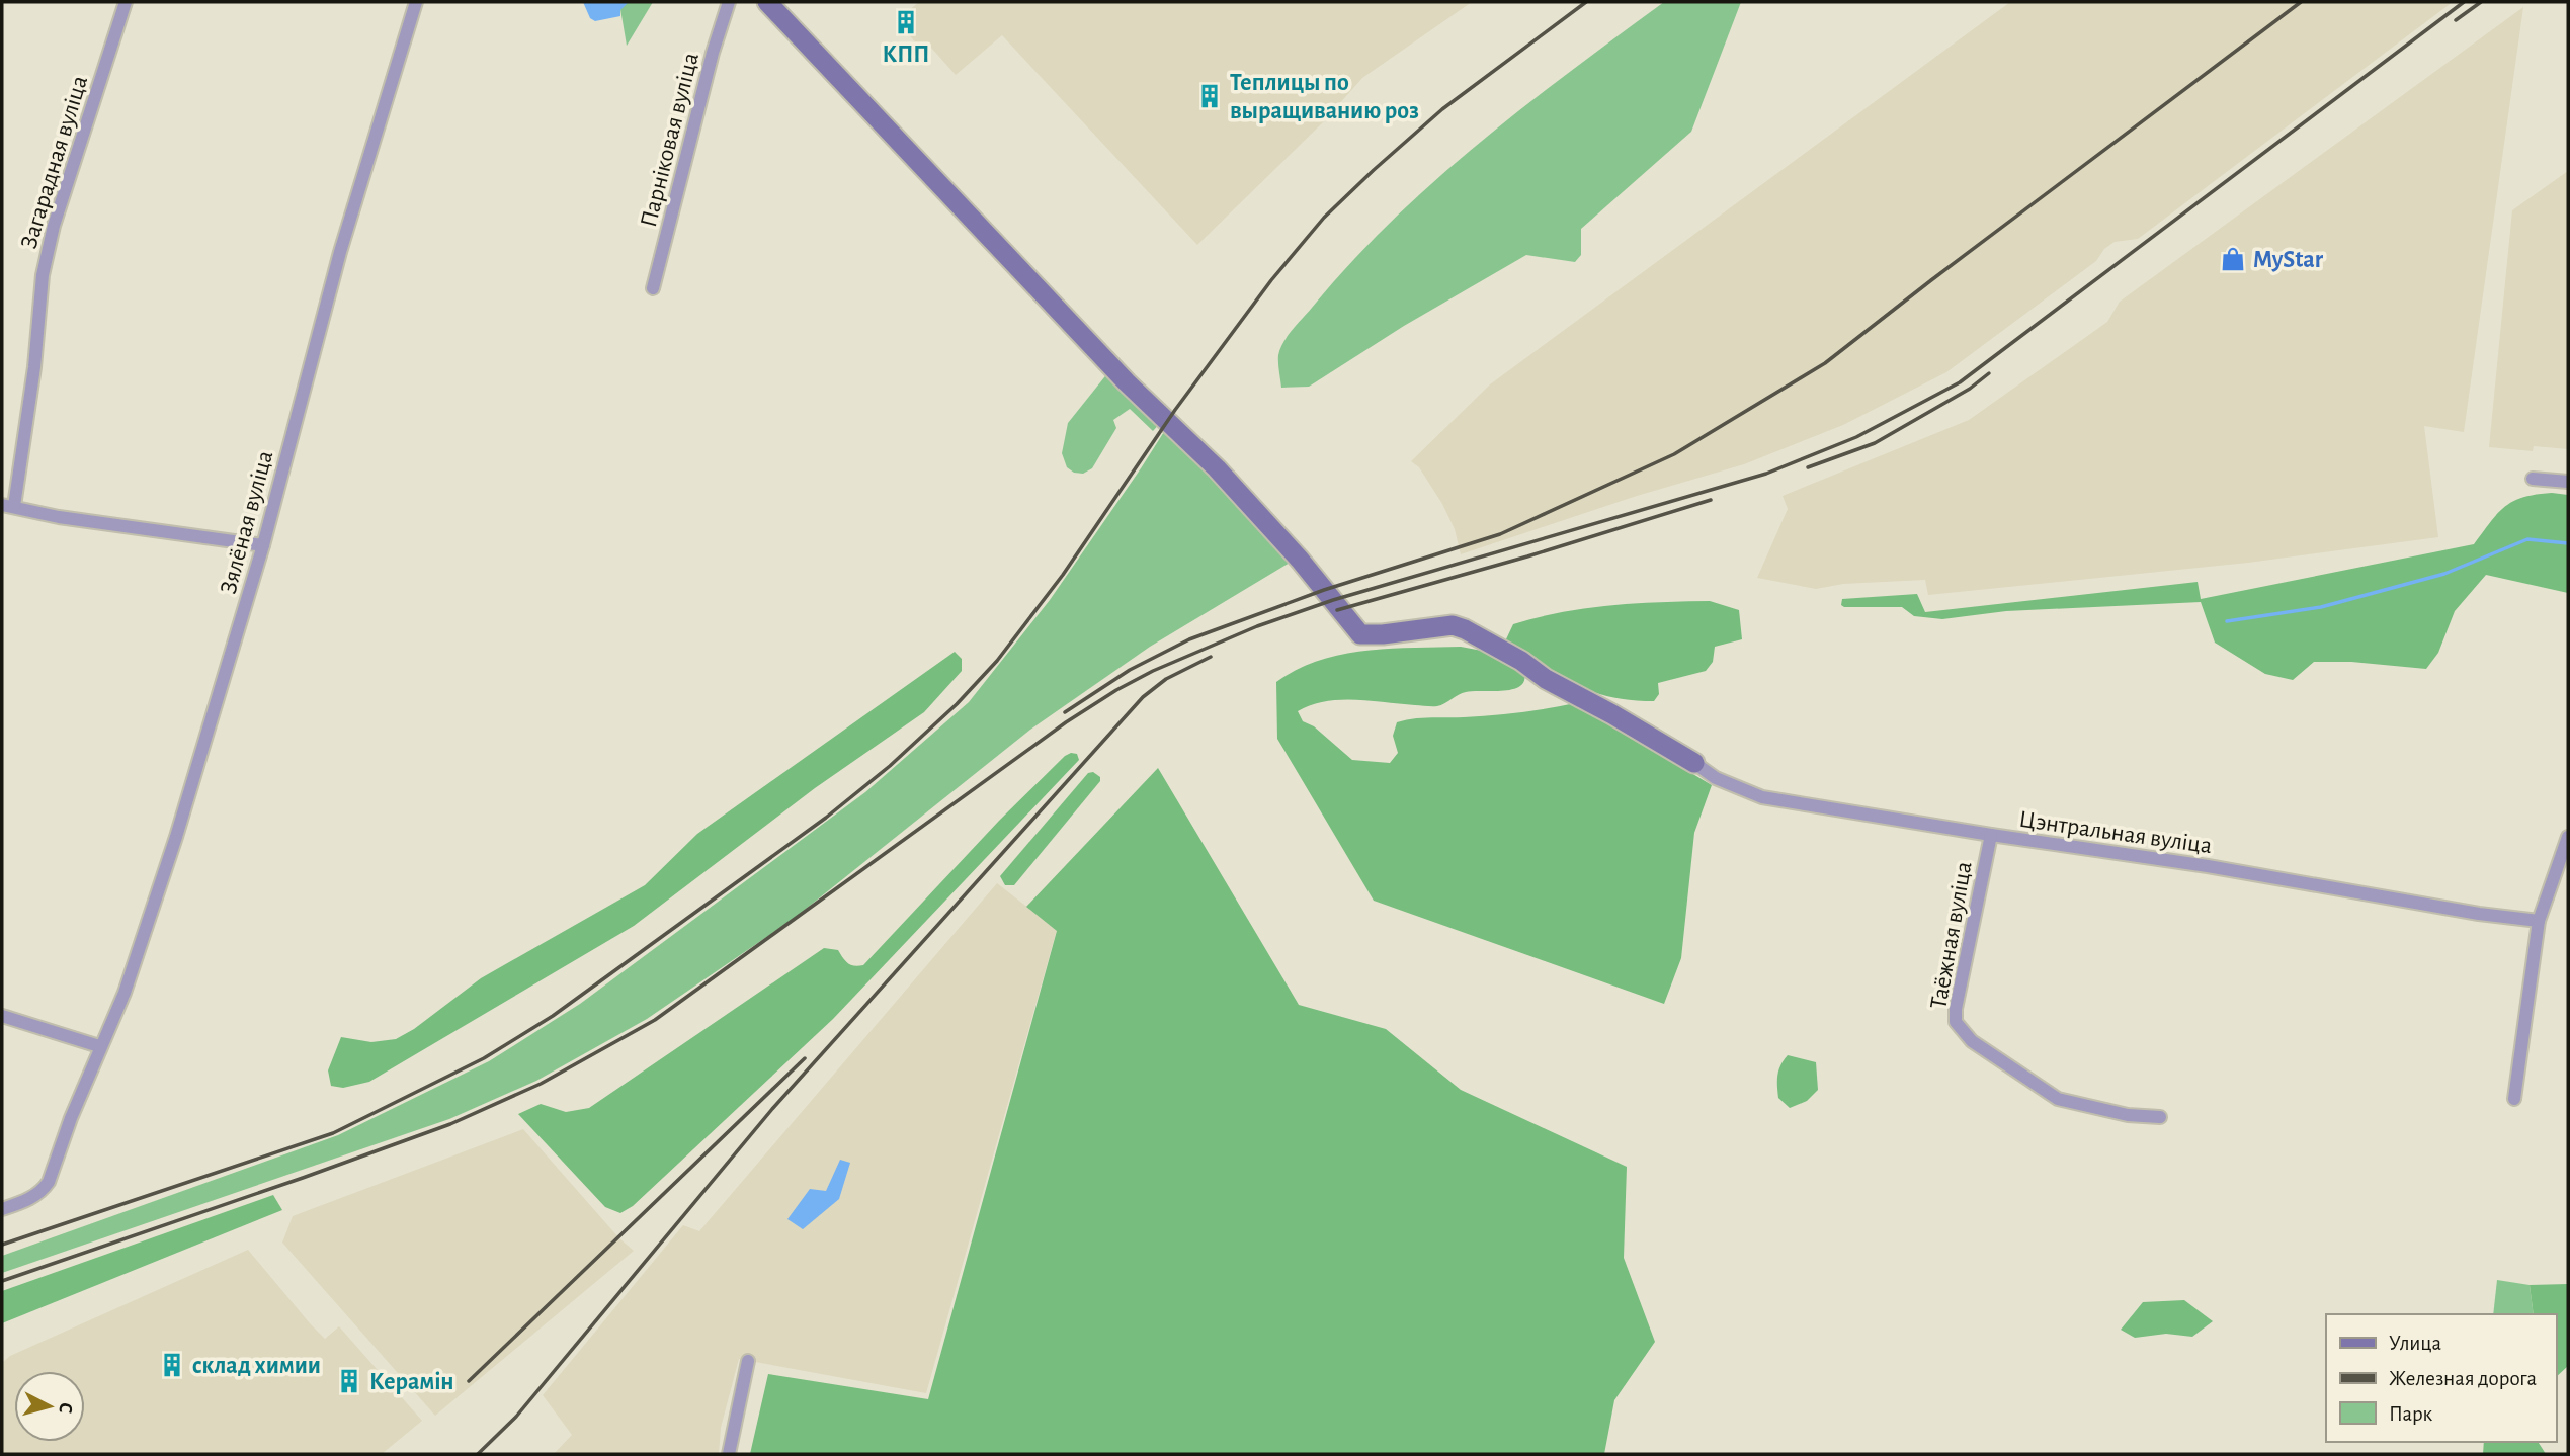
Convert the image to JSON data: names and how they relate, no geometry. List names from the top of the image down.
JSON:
{
  "streets": {
    "street": [
      "Парніковая вуліца",
      "Загарадная вуліца",
      "Зялёная вуліца",
      "Цэнтральная вуліца",
      "Таёжная вуліца"
    ]
  },
  "crossings": [
    ["Цэнтральная вуліца", "Таёжная вуліца"]
  ],
  "places": {
    "building": [
      "КПП",
      "Теплицы по выращиванию роз",
      "склад химии",
      "Керамін"
    ],
    "shop": ["MyStar"]
  },
  "legend": ["Улица", "Железная дорога", "Парк"],
  "north": "right"
}
